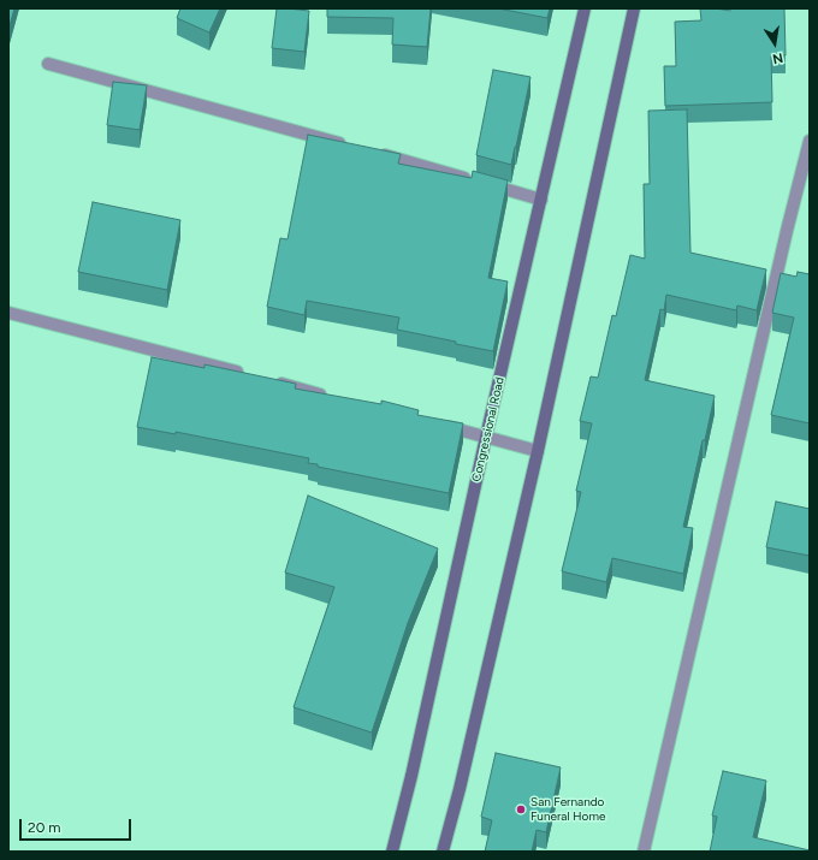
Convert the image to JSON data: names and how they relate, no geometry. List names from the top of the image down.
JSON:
{
  "streets": {
    "main road": ["Congressional Road"]
  },
  "places": ["San Fernando Funeral Home"],
  "scale_bar": "20 m",
  "north": "bottom"
}
